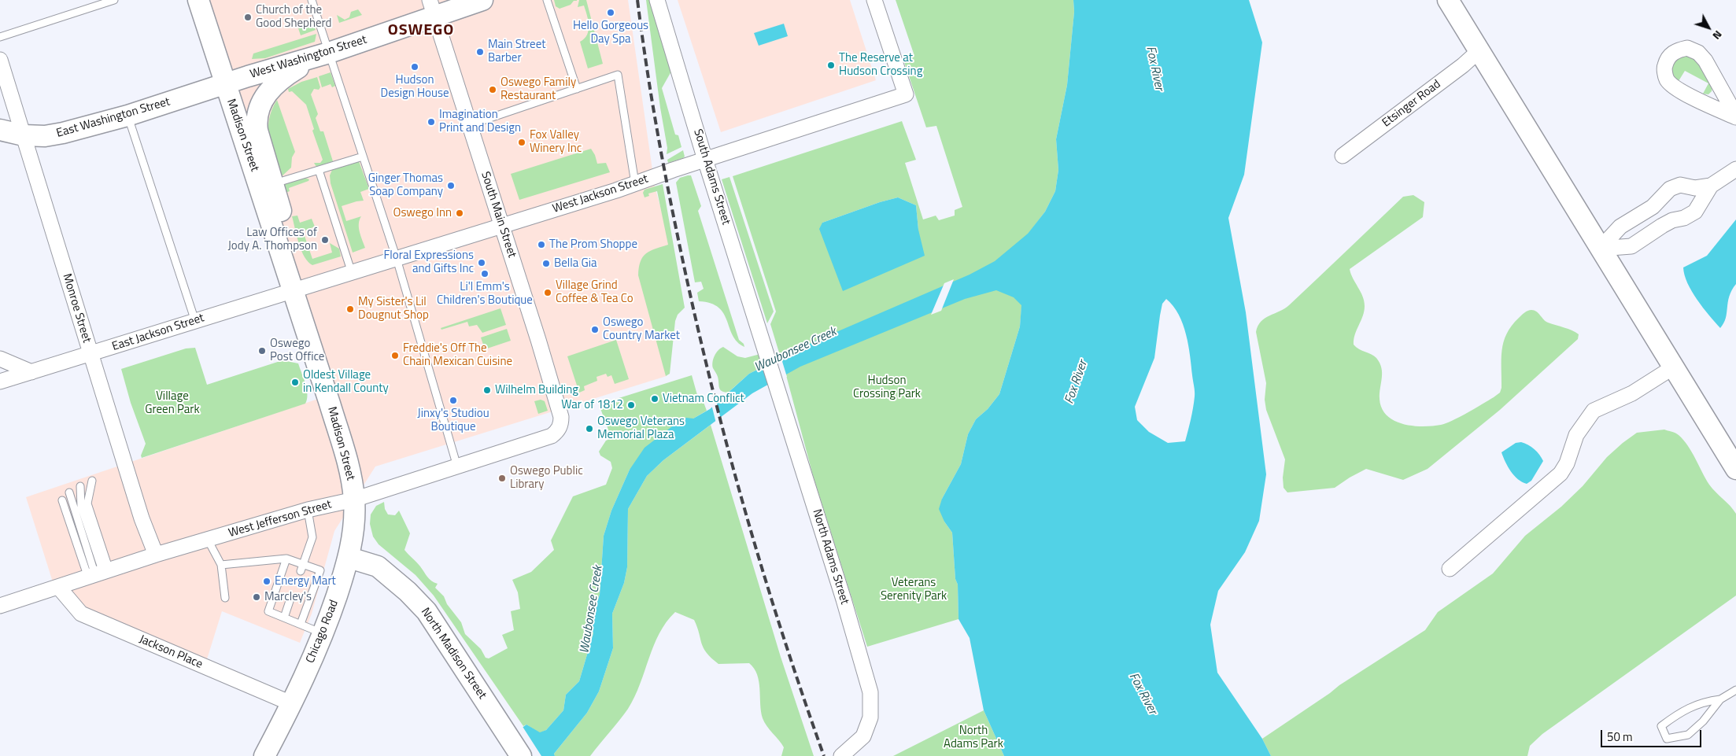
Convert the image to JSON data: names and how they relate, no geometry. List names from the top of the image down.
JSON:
{
  "streets": {
    "main road": [
      "West Washington Street",
      "East Washington Street",
      "Madison Street",
      "Chicago Road",
      "North Madison Street"
    ],
    "street": [
      "Etsinger Road",
      "South Adams Street",
      "West Jackson Street",
      "South Main Street",
      "Monroe Street",
      "East Jackson Street",
      "West Jefferson Street",
      "North Adams Street",
      "Jackson Place"
    ]
  },
  "crossings": [
    ["West Washington Street", "East Washington Street"],
    ["West Washington Street", "Madison Street"],
    ["West Washington Street", "South Main Street"],
    ["East Washington Street", "Madison Street"],
    ["East Washington Street", "Monroe Street"],
    ["Madison Street", "West Jackson Street"],
    ["Madison Street", "East Jackson Street"],
    ["Madison Street", "West Jefferson Street"],
    ["Madison Street", "Chicago Road"],
    ["South Adams Street", "West Jackson Street"],
    ["South Adams Street", "North Adams Street"],
    ["West Jackson Street", "South Main Street"],
    ["West Jackson Street", "East Jackson Street"],
    ["South Main Street", "West Jefferson Street"],
    ["Monroe Street", "East Jackson Street"],
    ["Monroe Street", "West Jefferson Street"],
    ["West Jefferson Street", "Chicago Road"],
    ["West Jefferson Street", "Jackson Place"],
    ["Chicago Road", "Jackson Place"],
    ["Chicago Road", "North Madison Street"]
  ],
  "districts": ["OSWEGO"],
  "water": ["Fox River", "Waubonsee Creek"],
  "parks": [
    "Hudson Crossing Park",
    "Village Green Park",
    "Veterans Serenity Park",
    "North Adams Park"
  ],
  "places": [
    "Hello Gorgeous Day Spa",
    "Church of the Good Shepherd",
    "Main Street Barber",
    "The Reserve at Hudson Crossing",
    "Hudson Design House",
    "Oswego Family Restaurant",
    "Imagination Print and Design",
    "Fox Valley Winery Inc",
    "Ginger Thomas Soap Company",
    "Oswego Inn",
    "Law Offices of Jody A. Thompson",
    "The Prom Shoppe",
    "Floral Expressions and Gifts Inc",
    "Bella Gia",
    "Li'l Emm's Children's Boutique",
    "Village Grind Coffee & Tea Co",
    "My Sister's Lil Dougnut Shop",
    "Oswego Country Market",
    "Oswego Post Office",
    "Freddie's Off The Chain Mexican Cuisine",
    "Oldest Village in Kendall County",
    "Wilhelm Building",
    "Vietnam Conflict",
    "Jinxy's Studiou Boutique",
    "War of 1812",
    "Oswego Veterans Memorial Plaza",
    "Oswego Public Library",
    "Energy Mart",
    "Marcley's"
  ],
  "scale_bar": "50 m",
  "north": "bottom right"
}
